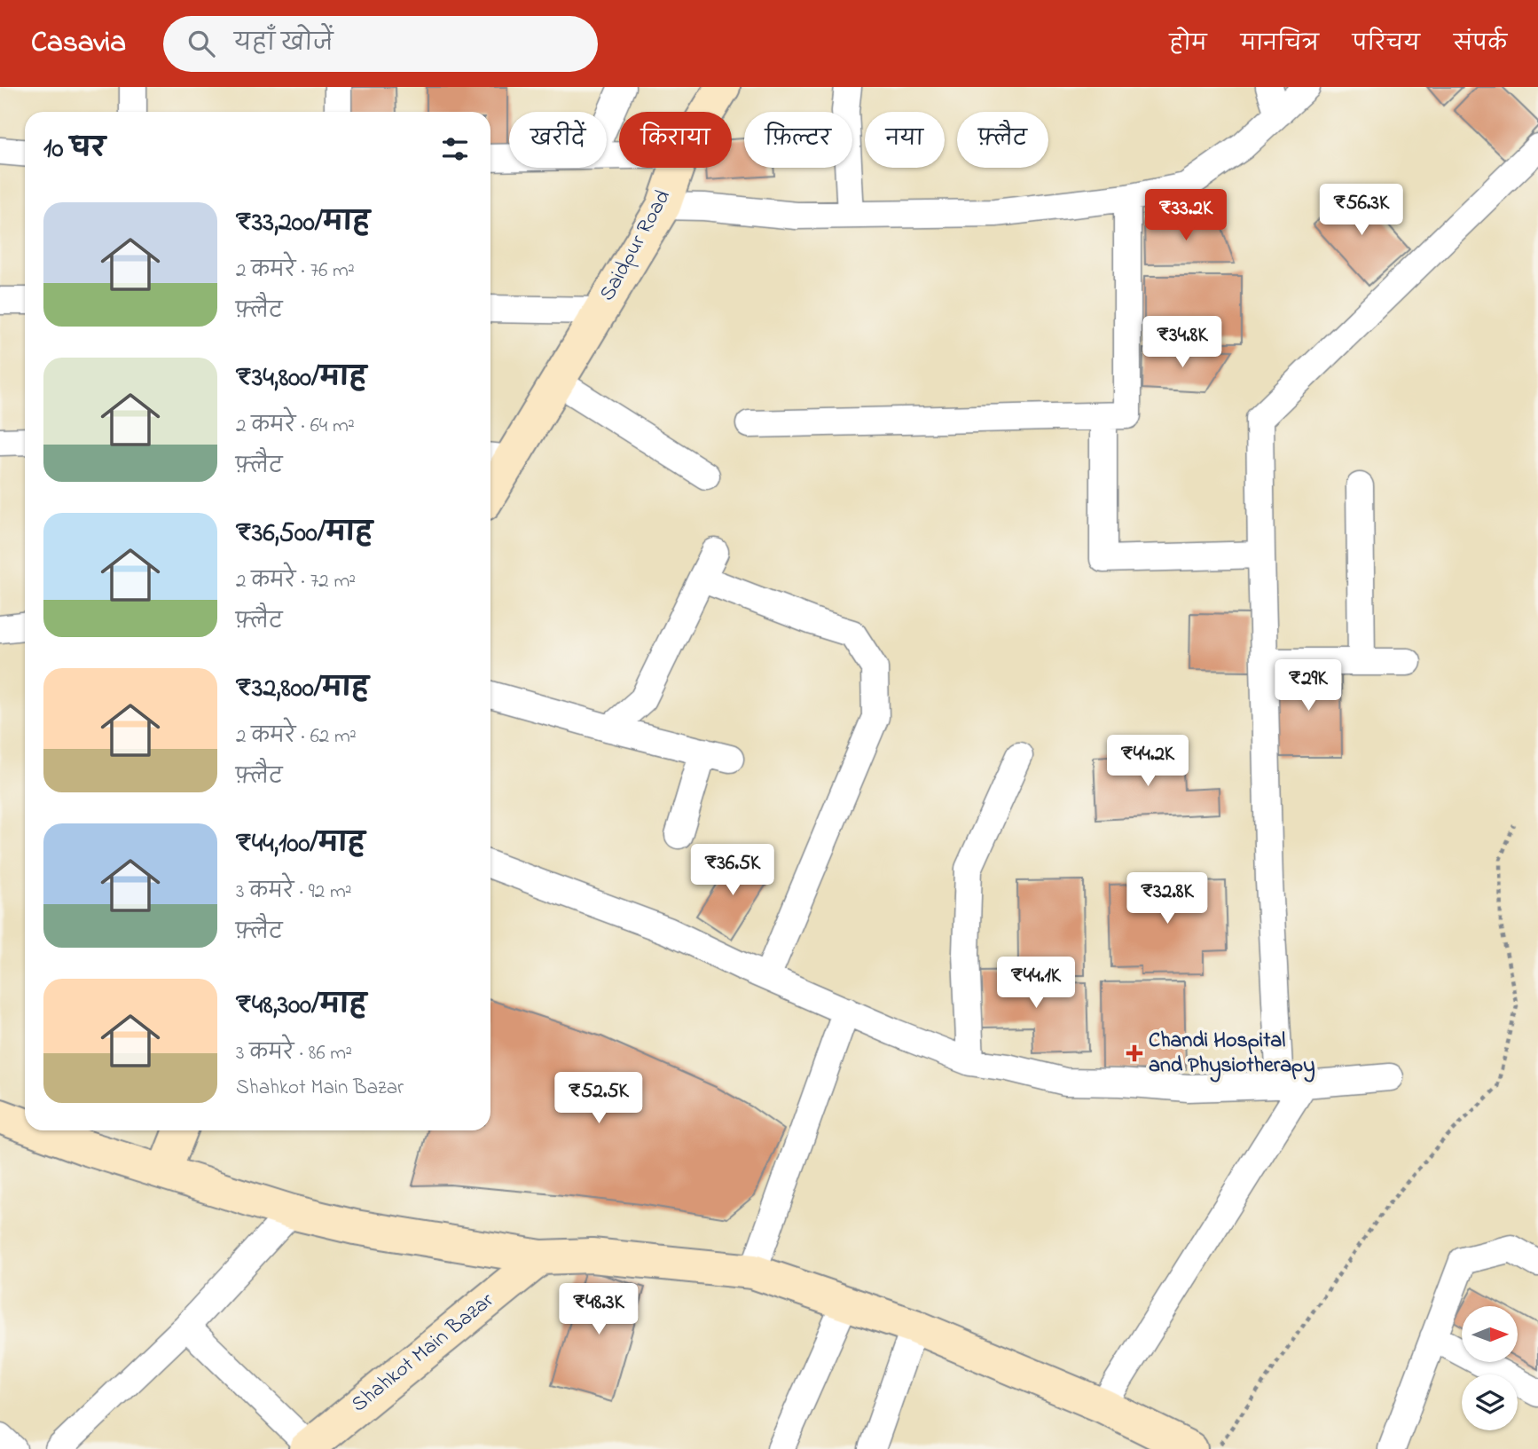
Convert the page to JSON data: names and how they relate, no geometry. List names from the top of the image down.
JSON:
{
  "streets": {
    "street": ["Saidpur Road", "Shahkot Main Bazar"]
  },
  "places": {
    "health": ["Chandi Hospital and Physiotherapy"]
  },
  "north": "right",
  "page": {
    "header": "Casavia",
    "search": "यहाँ खोजें",
    "nav": [
      "होम",
      "मानचित्र",
      "परिचय",
      "संपर्क"
    ],
    "chip": [
      "खरीदें",
      "किराया",
      "फ़िल्टर",
      "नया",
      "फ़्लैट"
    ],
    "heading": "10 घर",
    "price": [
      "₹56.3K",
      "₹33.2K",
      "₹34.8K",
      "₹29K",
      "₹44.2K",
      "₹36.5K",
      "₹32.8K",
      "₹44.1K",
      "₹52.5K",
      "₹48.3K"
    ],
    "list": [
      {
        "name": "₹33,200/माह",
        "note": "2 कमरे · 76 m² · फ़्लैट"
      },
      {
        "name": "₹34,800/माह",
        "note": "2 कमरे · 64 m² · फ़्लैट"
      },
      {
        "name": "₹36,500/माह",
        "note": "2 कमरे · 72 m² · फ़्लैट"
      },
      {
        "name": "₹32,800/माह",
        "note": "2 कमरे · 62 m² · फ़्लैट"
      },
      {
        "name": "₹44,100/माह",
        "note": "3 कमरे · 92 m² · फ़्लैट"
      },
      {
        "name": "₹48,300/माह",
        "note": "3 कमरे · 86 m² · Shahkot Main Bazar"
      }
    ]
  }
}
